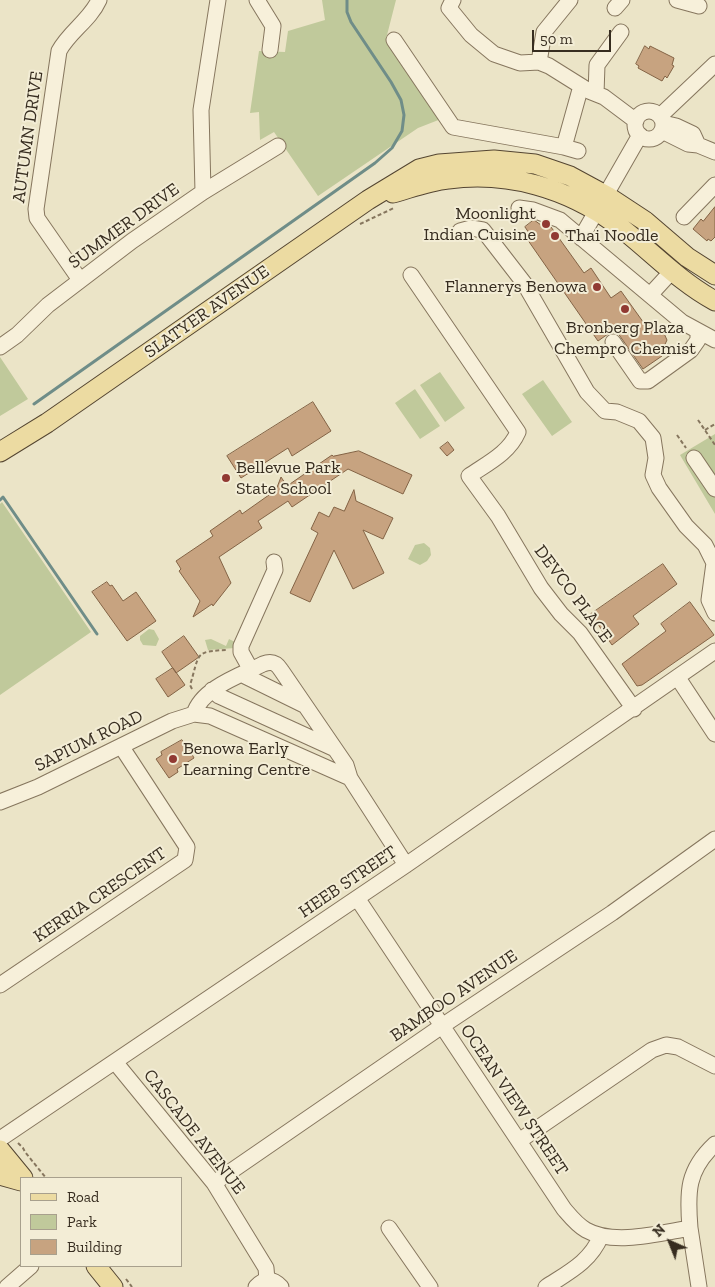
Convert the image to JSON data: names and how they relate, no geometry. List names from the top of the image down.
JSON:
{
  "streets": {
    "main road": ["SLATYER AVENUE"],
    "street": [
      "AUTUMN DRIVE",
      "SUMMER DRIVE",
      "DEVCO PLACE",
      "SAPIUM ROAD",
      "HEEB STREET",
      "KERRIA CRESCENT",
      "BAMBOO AVENUE",
      "OCEAN VIEW STREET",
      "CASCADE AVENUE"
    ]
  },
  "crossings": [
    ["AUTUMN DRIVE", "SUMMER DRIVE"],
    ["DEVCO PLACE", "HEEB STREET"],
    ["SAPIUM ROAD", "KERRIA CRESCENT"],
    ["HEEB STREET", "OCEAN VIEW STREET"],
    ["HEEB STREET", "CASCADE AVENUE"],
    ["BAMBOO AVENUE", "OCEAN VIEW STREET"],
    ["BAMBOO AVENUE", "CASCADE AVENUE"]
  ],
  "places": [
    "Moonlight Indian Cuisine",
    "Thai Noodle",
    "Flannerys Benowa",
    "Bronberg Plaza Chempro Chemist",
    "Bellevue Park State School",
    "Benowa Early Learning Centre"
  ],
  "legend": ["Road", "Park", "Building"],
  "scale_bar": "50 m",
  "north": "top left"
}
